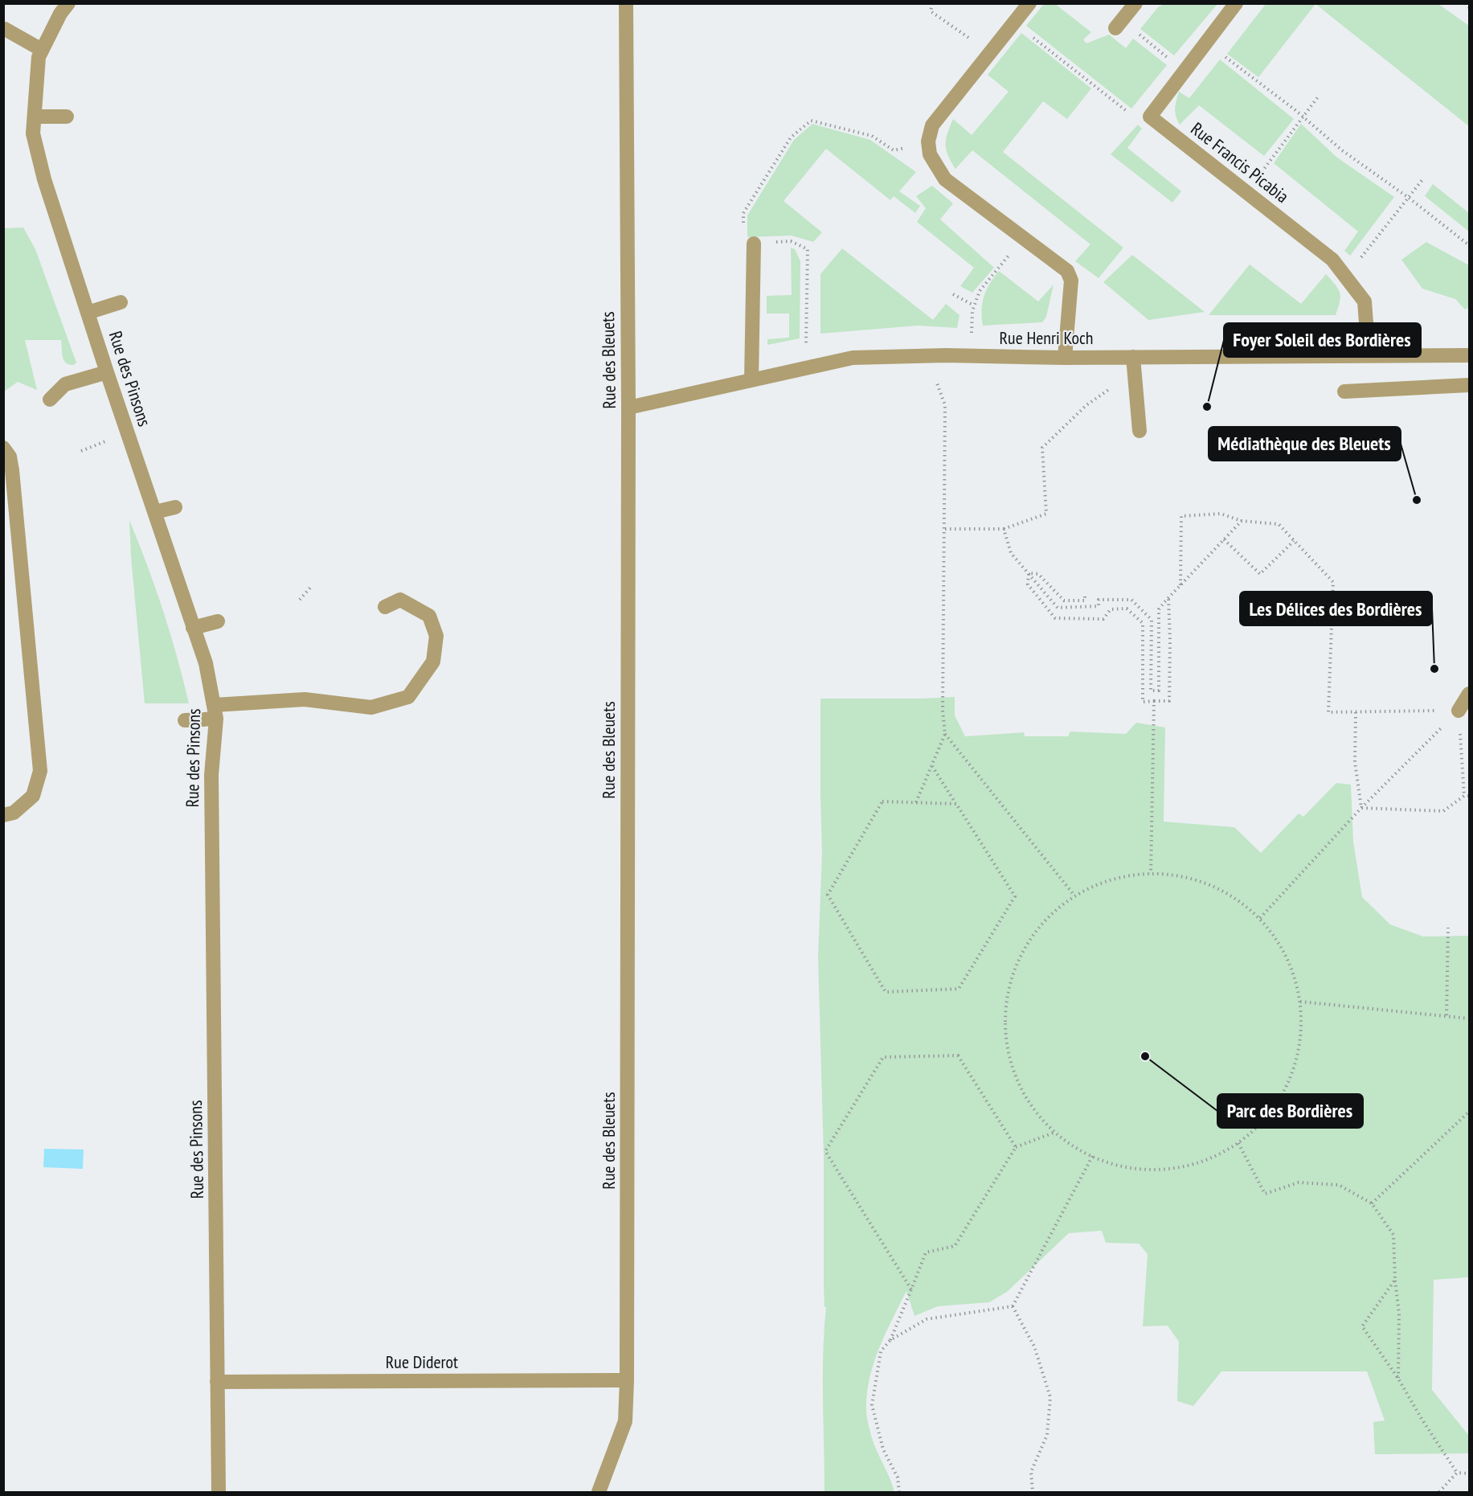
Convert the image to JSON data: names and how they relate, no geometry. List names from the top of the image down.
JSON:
{
  "streets": {
    "street": [
      "Rue Francis Picabia",
      "Rue Henri Koch",
      "Rue des Bleuets",
      "Rue des Pinsons",
      "Rue Diderot"
    ]
  },
  "crossings": [
    ["Rue Francis Picabia", "Rue Henri Koch"],
    ["Rue Henri Koch", "Rue des Bleuets"],
    ["Rue des Bleuets", "Rue Diderot"],
    ["Rue des Pinsons", "Rue Diderot"]
  ],
  "places": [
    "Foyer Soleil des Bordières",
    "Médiathèque des Bleuets",
    "Les Délices des Bordières",
    "Parc des Bordières"
  ]
}
